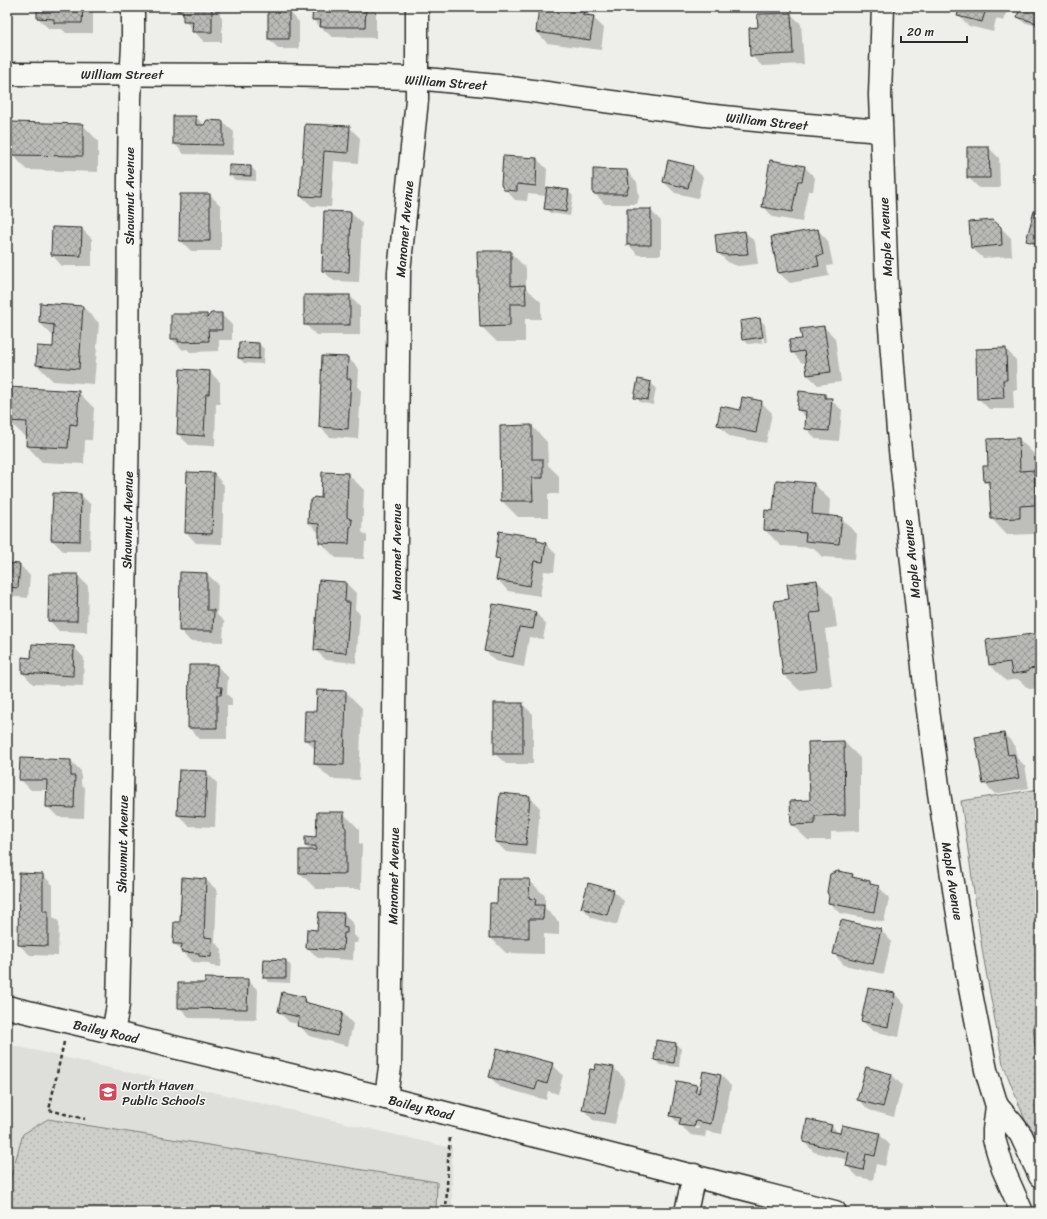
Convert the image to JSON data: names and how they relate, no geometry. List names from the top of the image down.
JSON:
{
  "streets": {
    "street": [
      "William Street",
      "Shawmut Avenue",
      "Manomet Avenue",
      "Maple Avenue",
      "Bailey Road"
    ]
  },
  "crossings": [
    ["William Street", "Shawmut Avenue"],
    ["William Street", "Manomet Avenue"],
    ["William Street", "Maple Avenue"],
    ["Shawmut Avenue", "Bailey Road"],
    ["Manomet Avenue", "Bailey Road"]
  ],
  "places": {
    "school or university": ["North Haven Public Schools"]
  },
  "scale_bar": "20 m"
}
